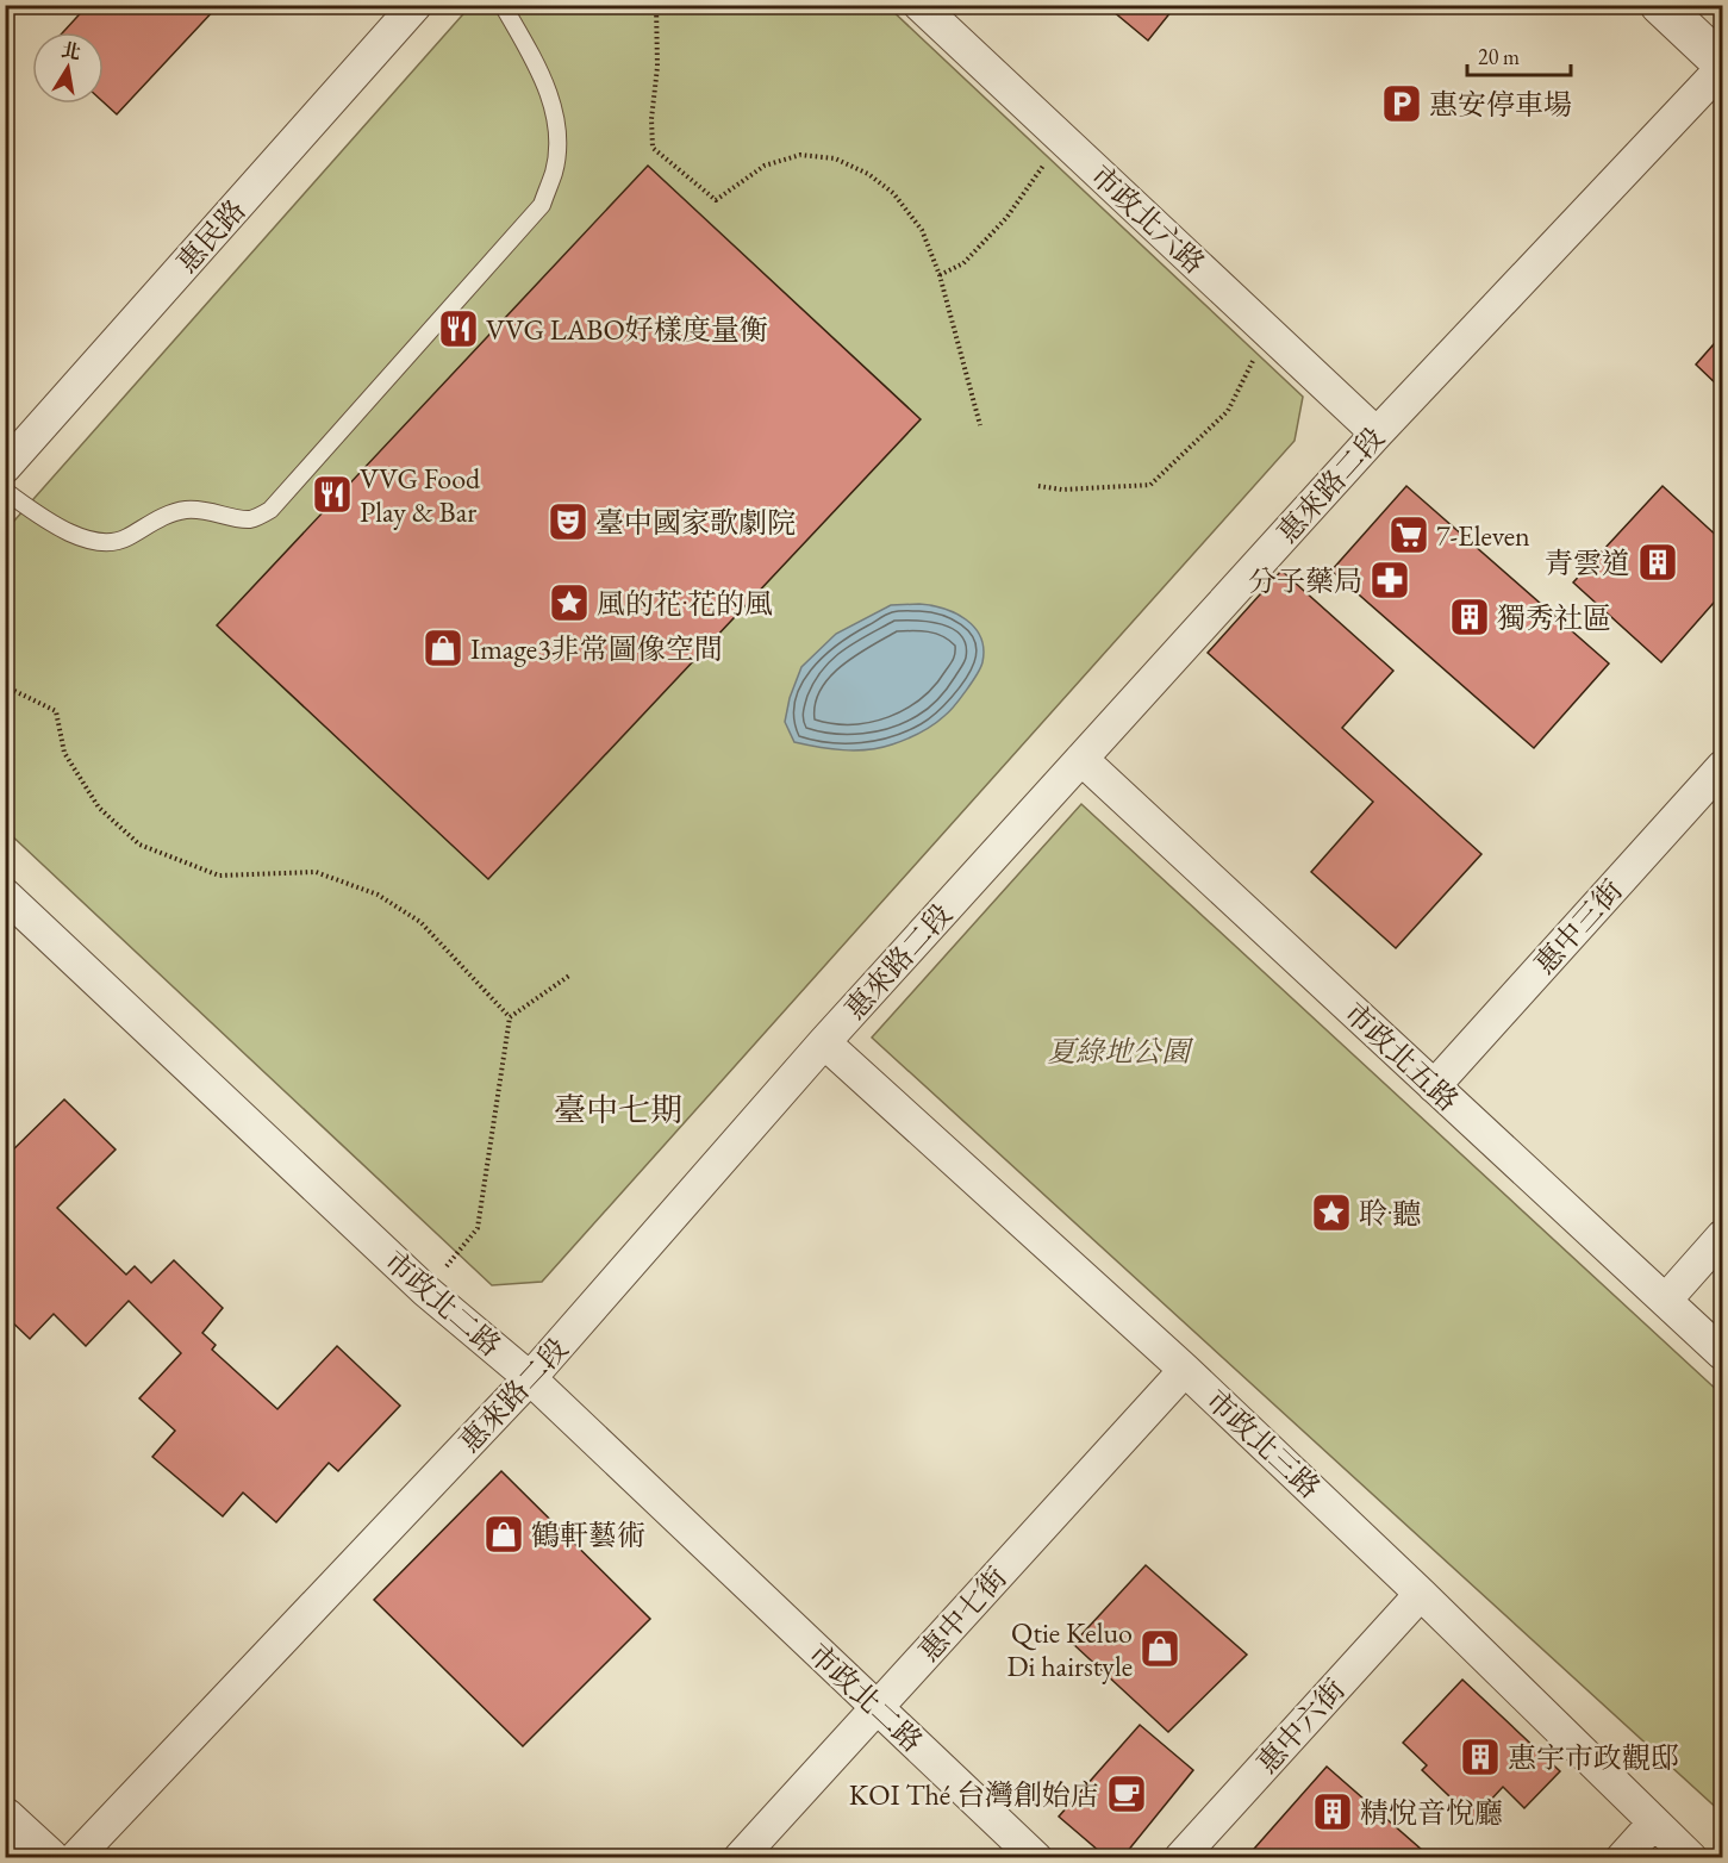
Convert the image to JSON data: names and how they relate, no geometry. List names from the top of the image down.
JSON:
{
  "streets": {
    "street": [
      "市政北六路",
      "惠民路",
      "惠來路二段",
      "惠中三街",
      "市政北五路",
      "市政北二路",
      "市政北三路",
      "惠中七街",
      "惠中六街"
    ]
  },
  "crossings": [
    ["市政北六路", "惠來路二段"],
    ["惠來路二段", "市政北五路"],
    ["惠來路二段", "市政北二路"],
    ["惠來路二段", "市政北三路"],
    ["惠中三街", "市政北五路"],
    ["市政北二路", "惠中七街"],
    ["市政北三路", "惠中七街"],
    ["市政北三路", "惠中六街"]
  ],
  "districts": ["臺中七期"],
  "parks": ["夏綠地公園"],
  "places": {
    "parking": ["惠安停車場"],
    "restaurant": ["VVG LABO好樣度量衡", "VVG Food Play & Bar"],
    "theatre": ["臺中國家歌劇院"],
    "supermarket": ["7-Eleven"],
    "building": [
      "青雲道",
      "獨秀社區",
      "惠宇市政觀邸",
      "精悅音悅廳"
    ],
    "pharmacy": ["分子藥局"],
    "place": ["風的花‧花的風", "聆‧聽"],
    "shop": ["Image3非常圖像空間", "鶴軒藝術", "Qtie Keluo Di hairstyle"],
    "cafe": ["KOI Thé 台灣創始店"]
  },
  "scale_bar": "20 m",
  "north": "top"
}
